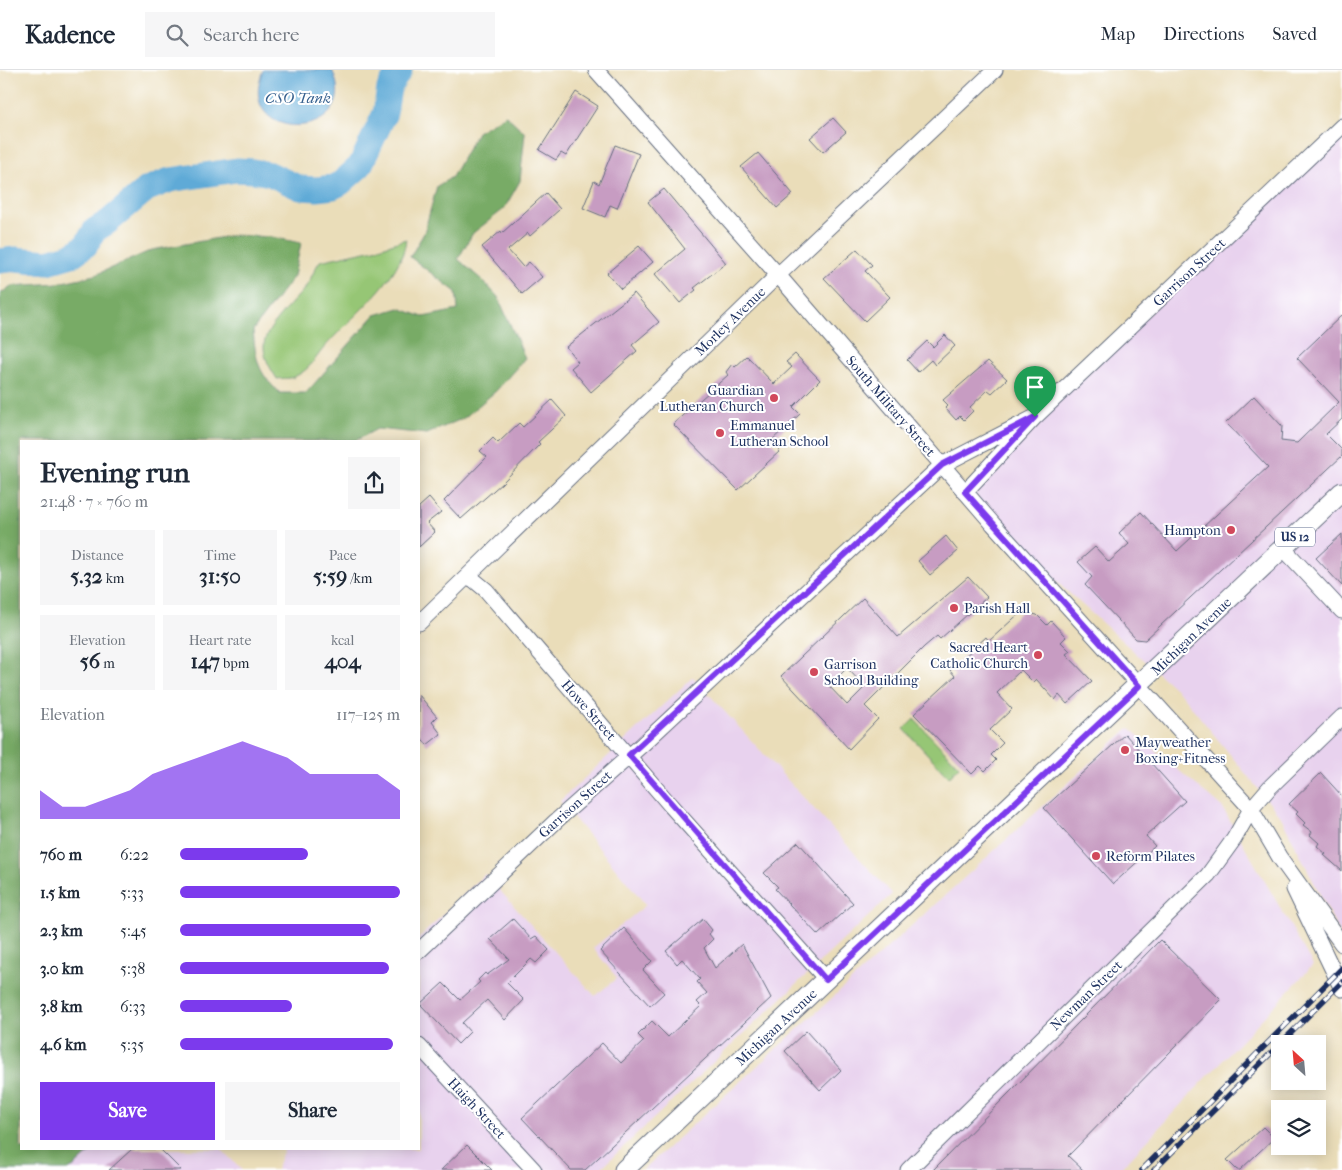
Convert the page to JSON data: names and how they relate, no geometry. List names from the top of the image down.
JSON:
{
  "streets": {
    "main road": ["US 12", "Michigan Avenue"],
    "street": [
      "Garrison Street",
      "Morley Avenue",
      "South Military Street",
      "Howe Street",
      "Newman Street",
      "Haigh Street"
    ]
  },
  "crossings": [
    ["Garrison Street", "South Military Street"],
    ["Garrison Street", "Howe Street"],
    ["Morley Avenue", "South Military Street"],
    ["Morley Avenue", "Howe Street"],
    ["South Military Street", "Michigan Avenue"],
    ["South Military Street", "Newman Street"],
    ["Michigan Avenue", "Howe Street"]
  ],
  "water": ["CSO Tank"],
  "places": [
    "Guardian Lutheran Church",
    "Emmanuel Lutheran School",
    "Hampton",
    "Parish Hall",
    "Sacred Heart Catholic Church",
    "Garrison School Building",
    "Mayweather Boxing+Fitness",
    "Reform Pilates"
  ],
  "north": "top left",
  "page": {
    "header": "Kadence",
    "search": "Search here",
    "nav": ["Map", "Directions", "Saved"],
    "heading": ["Evening run", "21:48 · 7 × 760 m"],
    "stats": [
      ["Distance", "5.32 km"],
      ["Time", "31:50"],
      ["Pace", "5:59 /km"],
      ["Elevation", "56 m"],
      ["Heart rate", "147 bpm"],
      ["kcal", "404"]
    ],
    "chart": ["Elevation", "117–125 m"],
    "list": [
      {
        "name": "760 m",
        "note": "6:22"
      },
      {
        "name": "1.5 km",
        "note": "5:33"
      },
      {
        "name": "2.3 km",
        "note": "5:45"
      },
      {
        "name": "3.0 km",
        "note": "5:38"
      },
      {
        "name": "3.8 km",
        "note": "6:33"
      },
      {
        "name": "4.6 km",
        "note": "5:35"
      }
    ],
    "buttons": ["Save", "Share"]
  }
}
